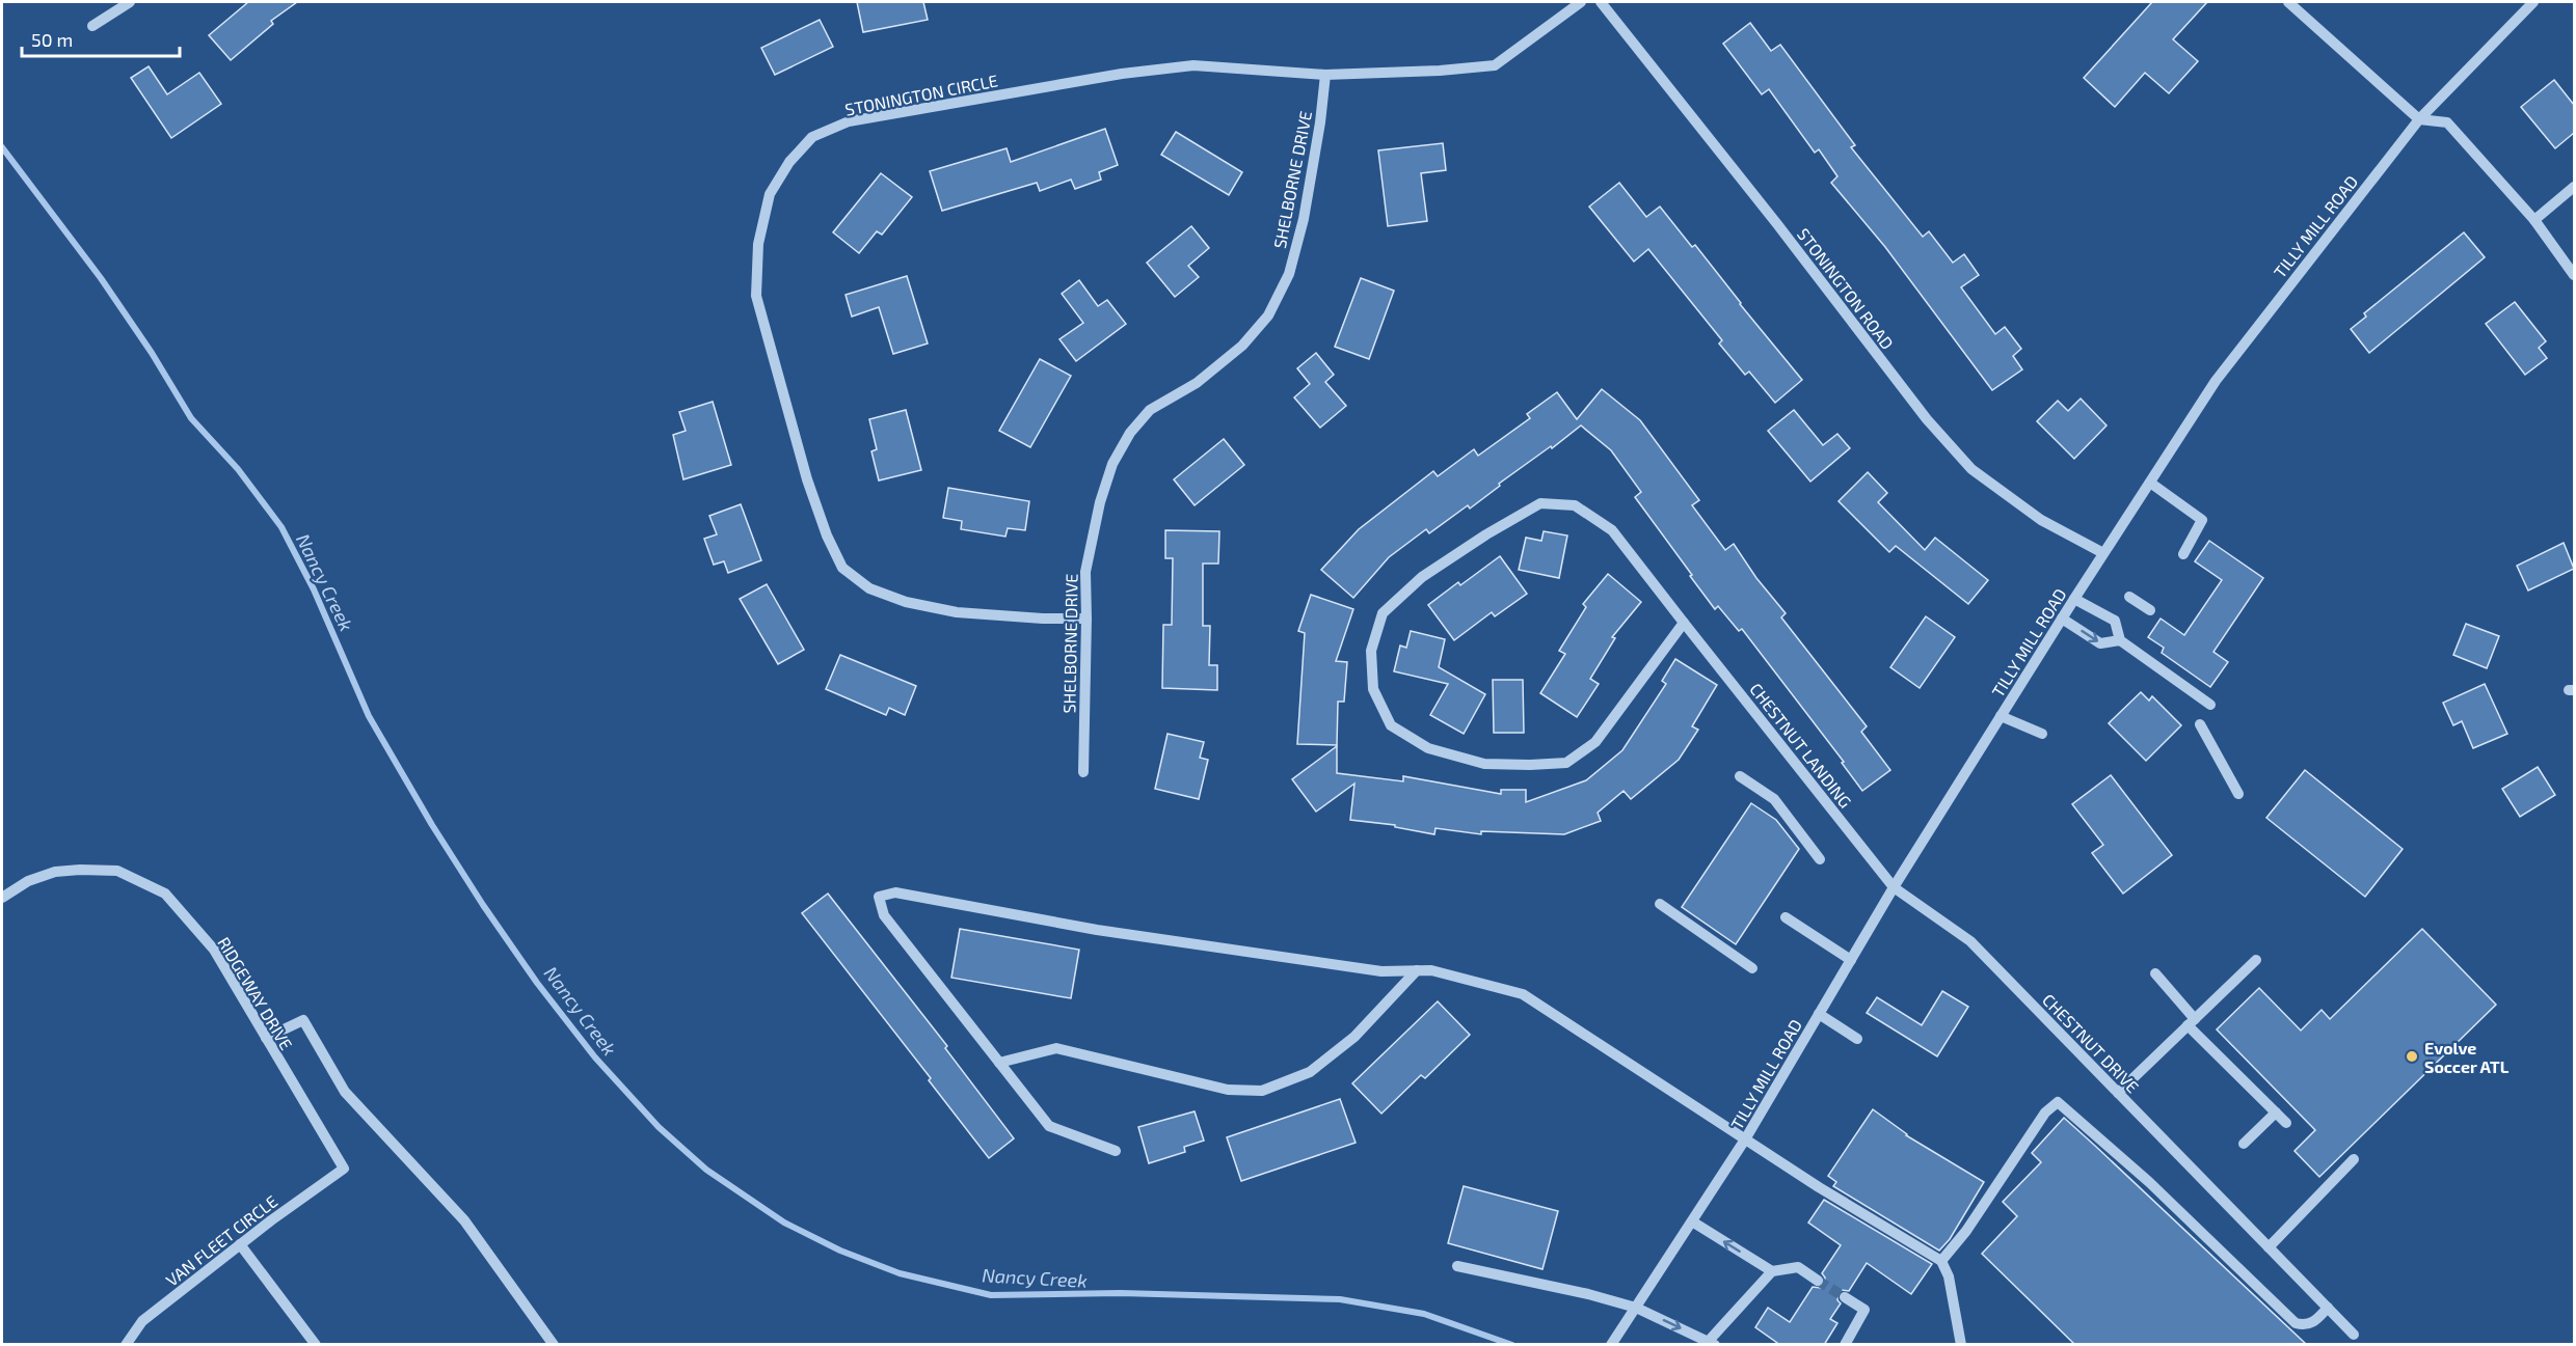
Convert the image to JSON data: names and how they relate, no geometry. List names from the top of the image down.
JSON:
{
  "streets": {
    "street": [
      "STONINGTON CIRCLE",
      "SHELBORNE DRIVE",
      "TILLY MILL ROAD",
      "STONINGTON ROAD",
      "CHESTNUT LANDING",
      "RIDGEWAY DRIVE",
      "CHESTNUT DRIVE",
      "VAN FLEET CIRCLE"
    ]
  },
  "crossings": [
    ["STONINGTON CIRCLE", "SHELBORNE DRIVE"],
    ["TILLY MILL ROAD", "STONINGTON ROAD"],
    ["TILLY MILL ROAD", "CHESTNUT LANDING"],
    ["TILLY MILL ROAD", "CHESTNUT DRIVE"],
    ["CHESTNUT LANDING", "CHESTNUT DRIVE"],
    ["RIDGEWAY DRIVE", "VAN FLEET CIRCLE"]
  ],
  "water": ["Nancy Creek"],
  "places": ["Evolve Soccer ATL"],
  "scale_bar": "50 m"
}
